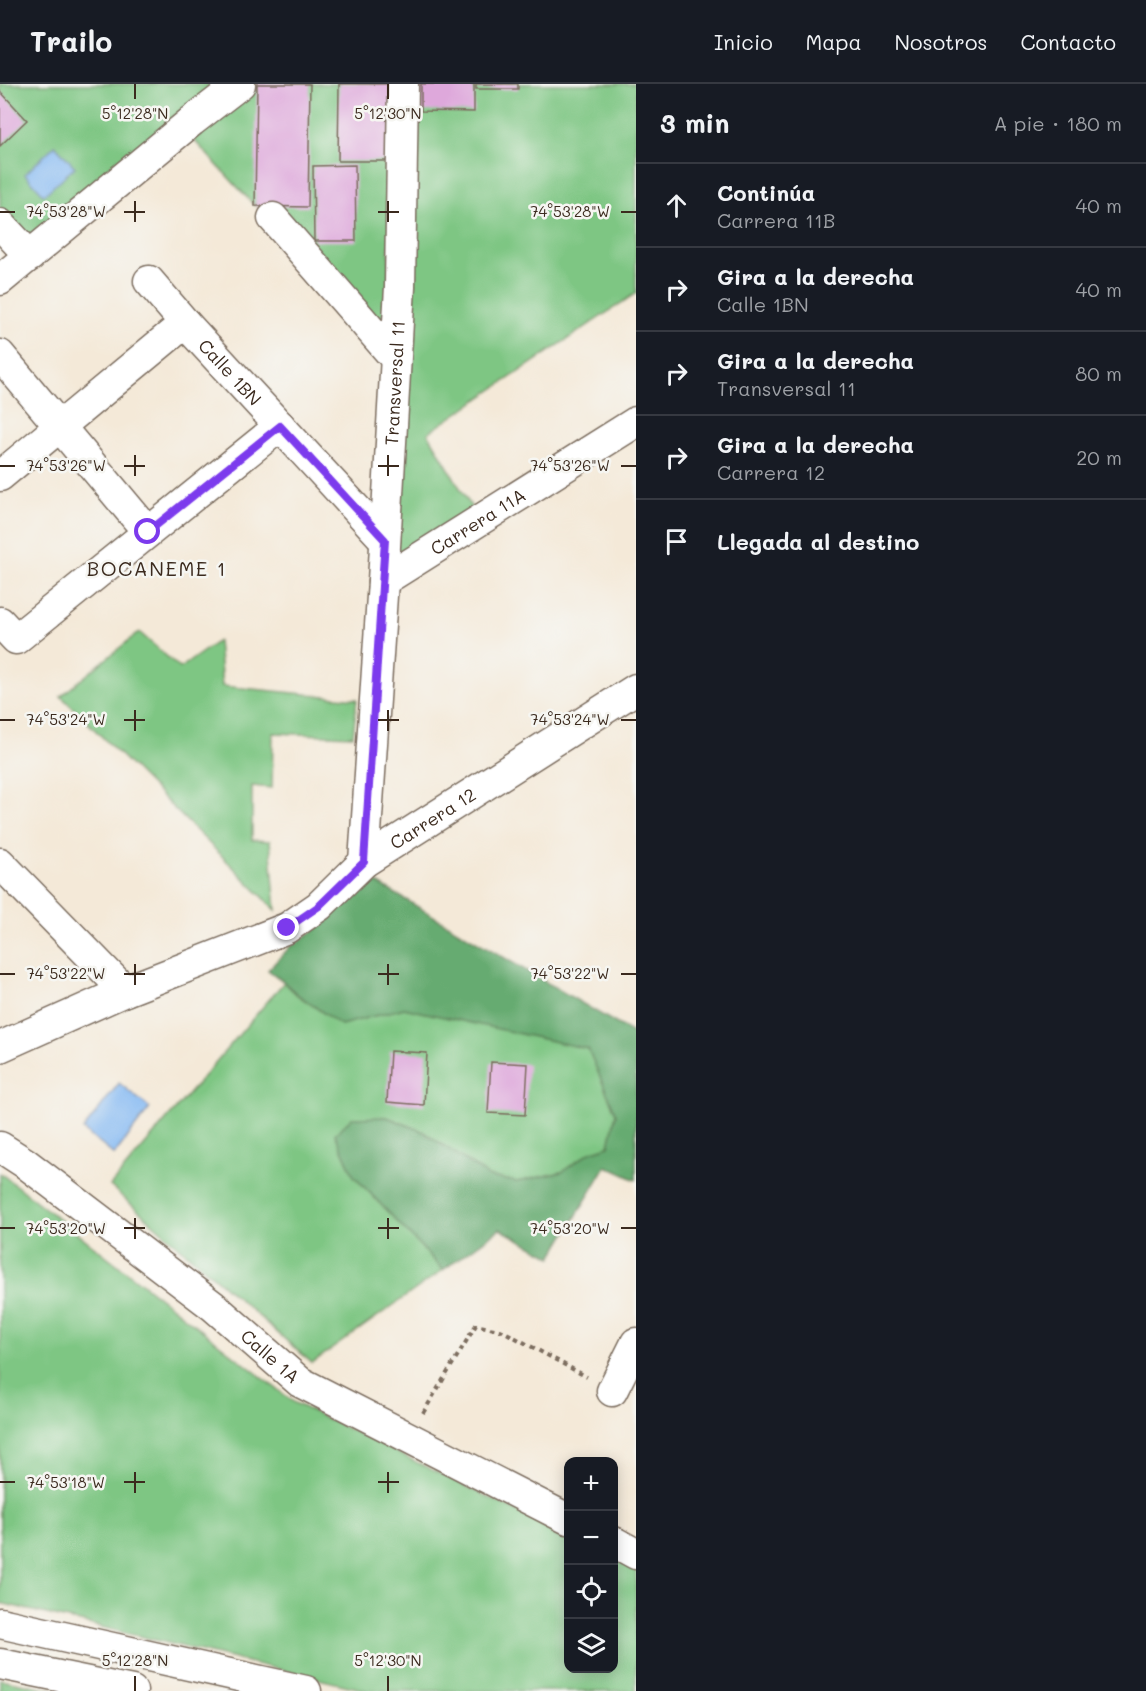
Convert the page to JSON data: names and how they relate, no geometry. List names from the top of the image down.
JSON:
{
  "streets": {
    "street": [
      "Calle 1BN",
      "Transversal 11",
      "Carrera 11A",
      "Carrera 12",
      "Calle 1A"
    ]
  },
  "crossings": [
    ["Calle 1BN", "Transversal 11"],
    ["Transversal 11", "Carrera 11A"],
    ["Transversal 11", "Carrera 12"]
  ],
  "districts": ["BOCANEME 1"],
  "page": {
    "header": "Trailo",
    "nav": [
      "Inicio",
      "Mapa",
      "Nosotros",
      "Contacto"
    ],
    "heading": ["3 min", "A pie · 180 m"],
    "list": [
      ["Continúa", "Carrera 11B", "40 m"],
      ["Gira a la derecha", "Calle 1BN", "40 m"],
      ["Gira a la derecha", "Transversal 11", "80 m"],
      ["Gira a la derecha", "Carrera 12", "20 m"],
      "Llegada al destino"
    ],
    "map_buttons": ["+", "−"]
  },
  "coordinates": [
    "5°12'28\"N",
    "5°12'30\"N",
    "74°53'28\"W",
    "74°53'26\"W",
    "74°53'24\"W",
    "74°53'22\"W",
    "74°53'20\"W",
    "74°53'18\"W"
  ]
}
